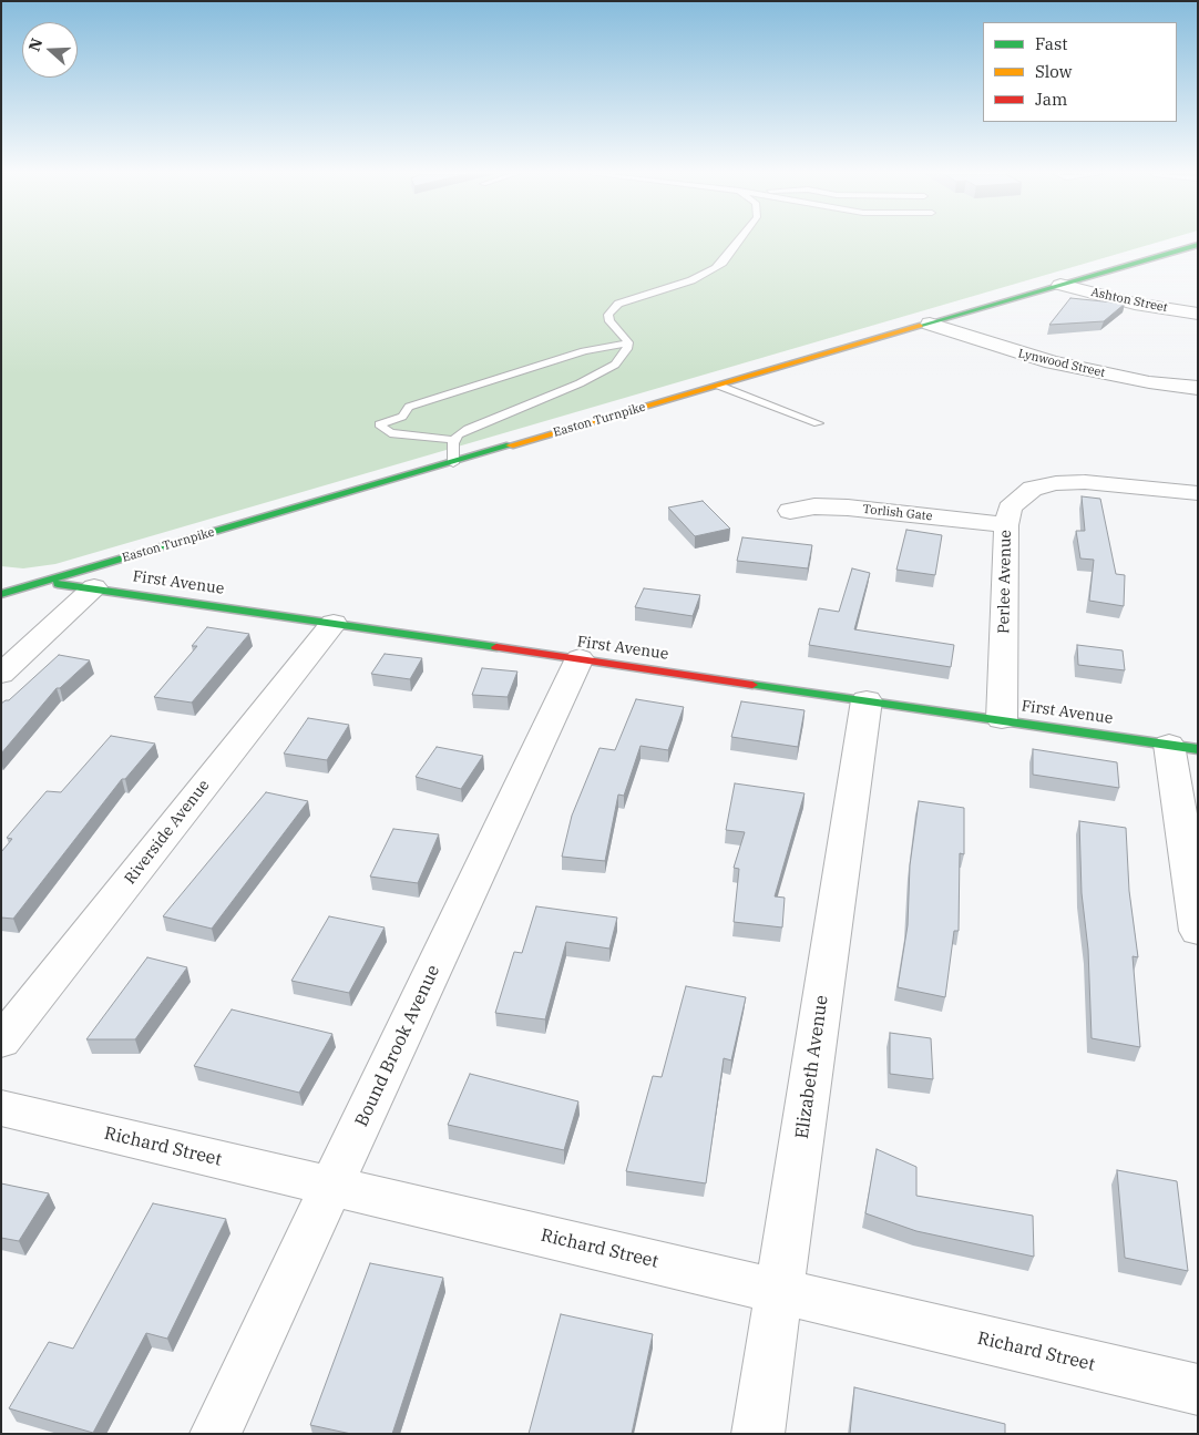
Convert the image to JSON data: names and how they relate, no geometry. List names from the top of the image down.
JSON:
{
  "streets": {
    "main road": ["Easton Turnpike", "First Avenue"],
    "street": [
      "Ashton Street",
      "Lynwood Street",
      "Torlish Gate",
      "Perlee Avenue",
      "Riverside Avenue",
      "Bound Brook Avenue",
      "Elizabeth Avenue",
      "Richard Street"
    ]
  },
  "crossings": [
    ["Ashton Street", "Easton Turnpike"],
    ["Lynwood Street", "Easton Turnpike"],
    ["Easton Turnpike", "First Avenue"],
    ["Torlish Gate", "Perlee Avenue"],
    ["Perlee Avenue", "First Avenue"],
    ["First Avenue", "Riverside Avenue"],
    ["First Avenue", "Bound Brook Avenue"],
    ["First Avenue", "Elizabeth Avenue"],
    ["Bound Brook Avenue", "Richard Street"],
    ["Elizabeth Avenue", "Richard Street"]
  ],
  "legend": ["Fast", "Slow", "Jam"],
  "north": "left"
}
